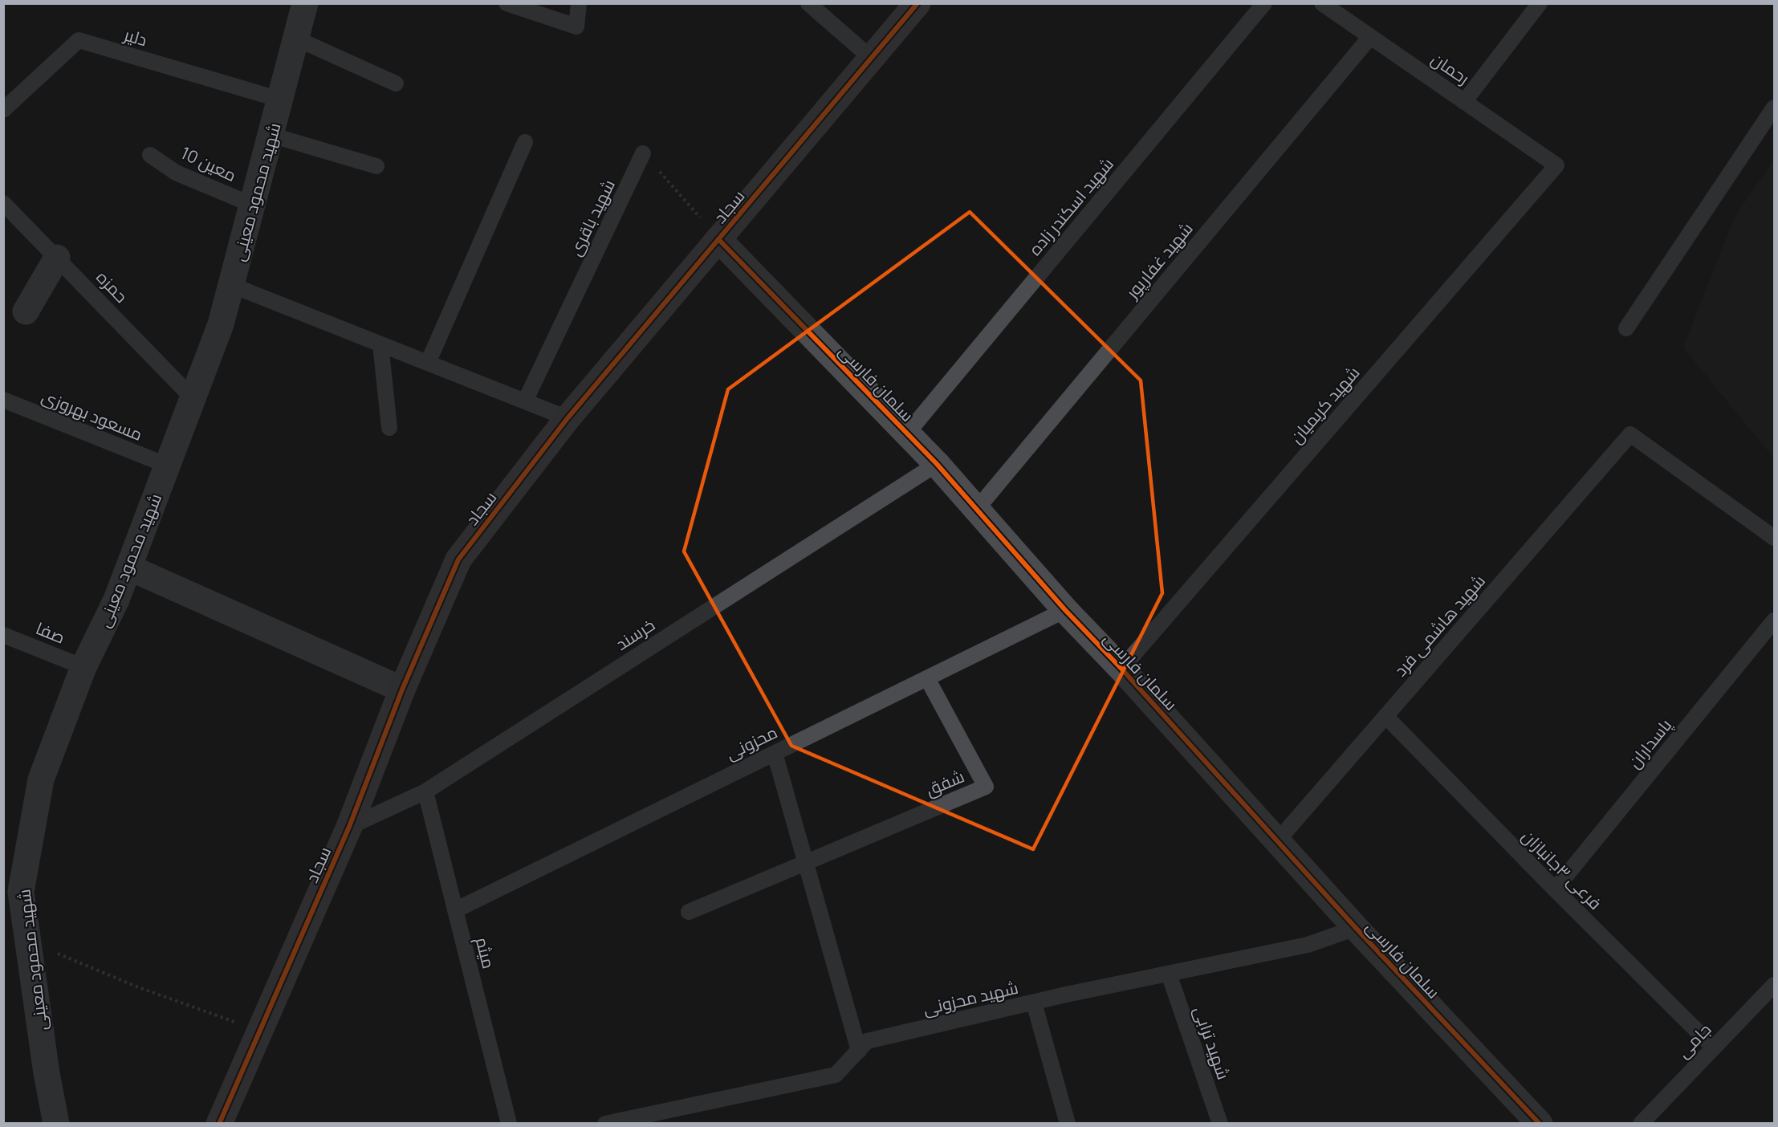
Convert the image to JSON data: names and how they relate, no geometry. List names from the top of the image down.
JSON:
{
  "streets": {
    "street": ["شهید محمود معینی", "سجاد", "سلمان فارسی"],
    "lane": [
      "دلیر",
      "رحمان",
      "معین 10",
      "شهید اسکندر زاده",
      "شهید باقری",
      "شهید غفارپور",
      "حمزه",
      "شهید کریمیان",
      "مسعود بهروزی",
      "شهید هاشمی فرد",
      "صفا",
      "خرسند",
      "محزونی",
      "پاسداران",
      "شفق",
      "فرعی ۳جانبازان",
      "میثم",
      "شهید محزونی",
      "جامی",
      "شهید ترابی"
    ]
  },
  "crossings": [
    ["دلیر", "شهید محمود معینی"],
    ["رحمان", "شهید غفارپور"],
    ["رحمان", "شهید کریمیان"],
    ["معین 10", "شهید محمود معینی"],
    ["شهید محمود معینی", "حمزه"],
    ["شهید محمود معینی", "مسعود بهروزی"],
    ["شهید محمود معینی", "صفا"],
    ["سجاد", "سلمان فارسی"],
    ["سجاد", "خرسند"],
    ["شهید اسکندر زاده", "سلمان فارسی"],
    ["شهید غفارپور", "سلمان فارسی"],
    ["سلمان فارسی", "شهید کریمیان"],
    ["سلمان فارسی", "شهید هاشمی فرد"],
    ["سلمان فارسی", "خرسند"],
    ["سلمان فارسی", "محزونی"],
    ["سلمان فارسی", "شهید محزونی"],
    ["شهید هاشمی فرد", "فرعی ۳جانبازان"],
    ["خرسند", "میثم"],
    ["محزونی", "شفق"],
    ["محزونی", "میثم"],
    ["پاسداران", "فرعی ۳جانبازان"],
    ["فرعی ۳جانبازان", "جامی"],
    ["شهید محزونی", "شهید ترابی"]
  ]
}
